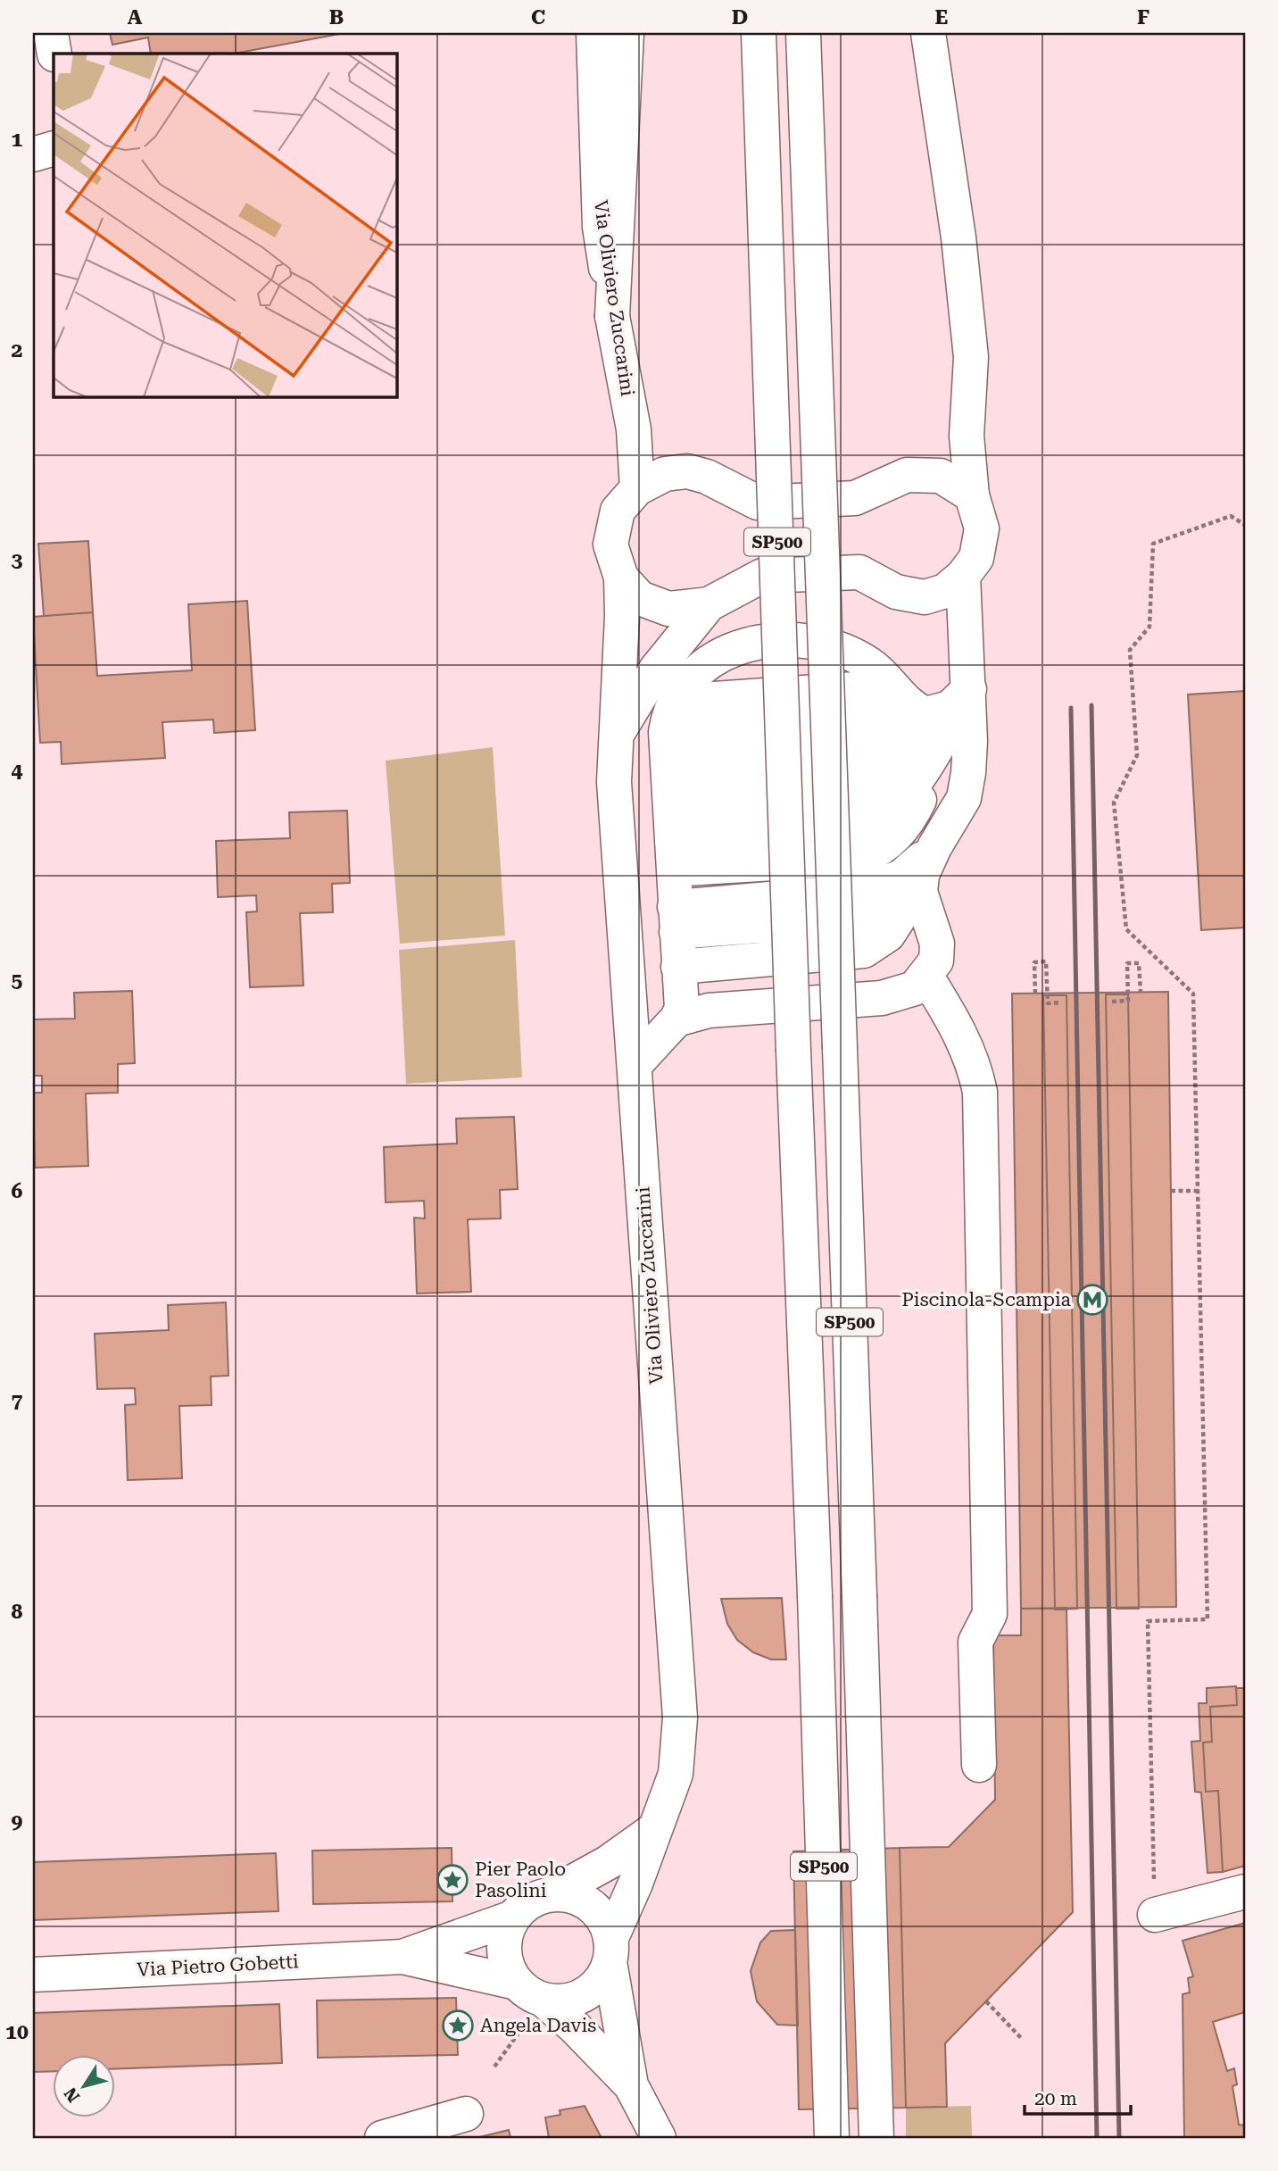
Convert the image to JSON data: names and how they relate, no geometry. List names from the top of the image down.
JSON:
{
  "streets": {
    "main road": ["Via Oliviero Zuccarini", "SP500", "Via Pietro Gobetti"]
  },
  "crossings": [
    ["Via Oliviero Zuccarini", "Via Pietro Gobetti"]
  ],
  "places": {
    "metro station": ["Piscinola-Scampia"],
    "place": ["Pier Paolo Pasolini", "Angela Davis"]
  },
  "scale_bar": "20 m",
  "north": "bottom left",
  "grid": {
    "columns": [
      "A",
      "B",
      "C",
      "D",
      "E",
      "F"
    ],
    "rows": [
      "1",
      "2",
      "3",
      "4",
      "5",
      "6",
      "7",
      "8",
      "9",
      "10"
    ]
  }
}
